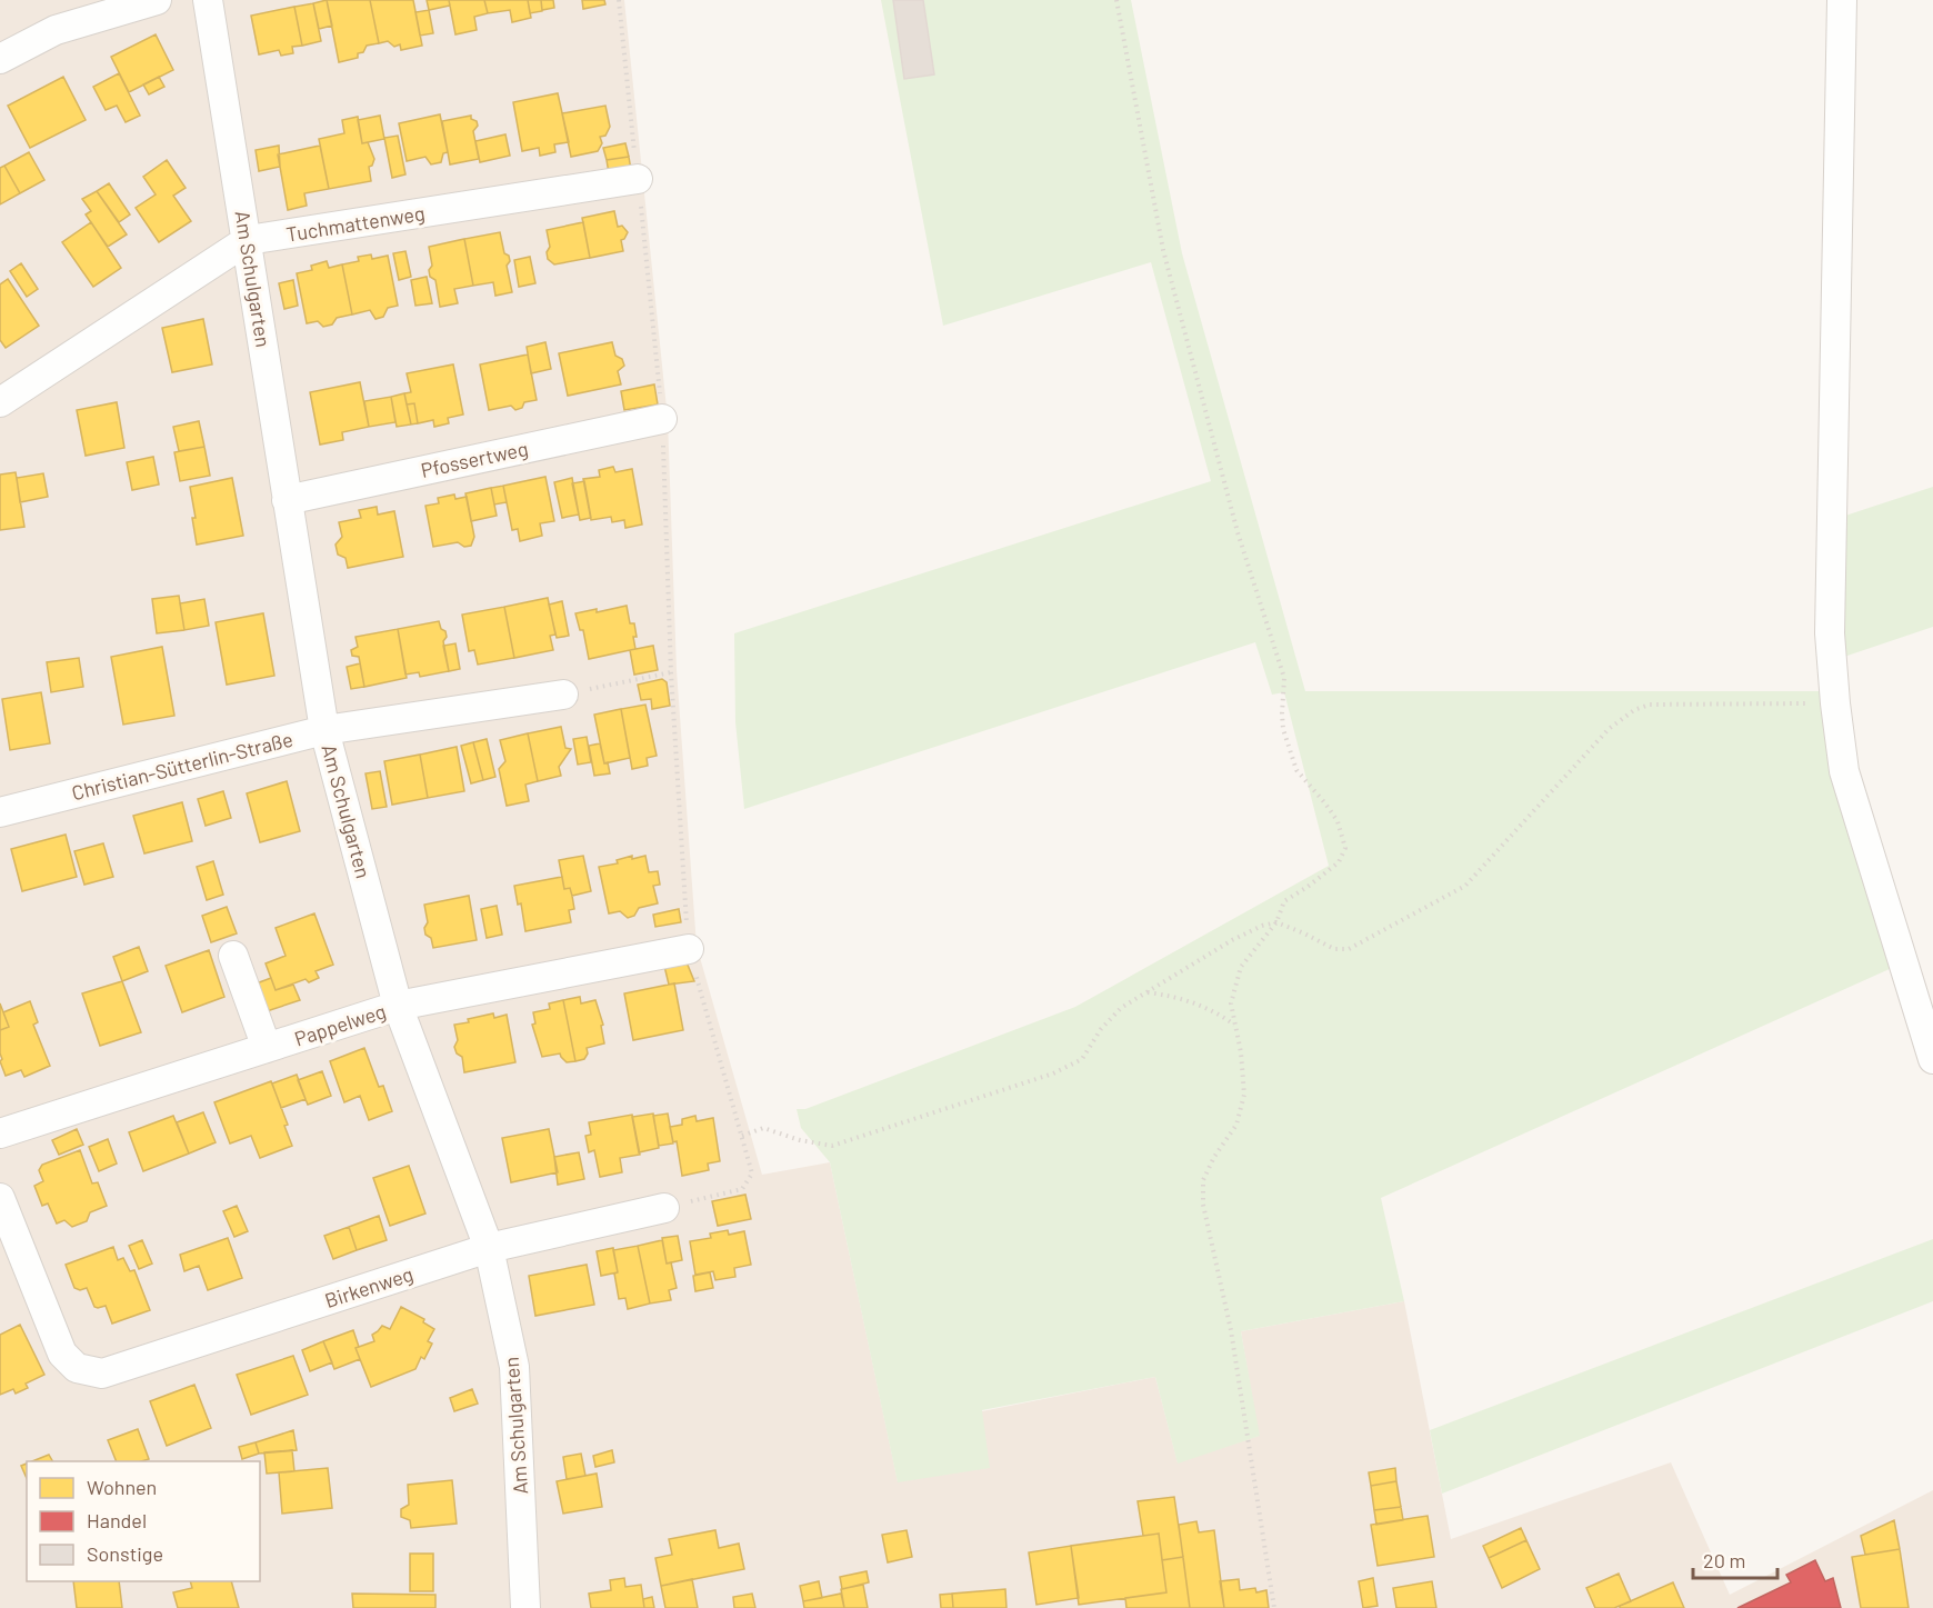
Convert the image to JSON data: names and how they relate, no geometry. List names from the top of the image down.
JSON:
{
  "streets": {
    "street": [
      "Tuchmattenweg",
      "Am Schulgarten",
      "Pfossertweg",
      "Christian-Sütterlin-Straße",
      "Pappelweg",
      "Birkenweg"
    ]
  },
  "crossings": [
    ["Tuchmattenweg", "Am Schulgarten"],
    ["Am Schulgarten", "Pfossertweg"],
    ["Am Schulgarten", "Christian-Sütterlin-Straße"],
    ["Am Schulgarten", "Pappelweg"],
    ["Am Schulgarten", "Birkenweg"]
  ],
  "legend": ["Wohnen", "Handel", "Sonstige"],
  "scale_bar": "20 m"
}
